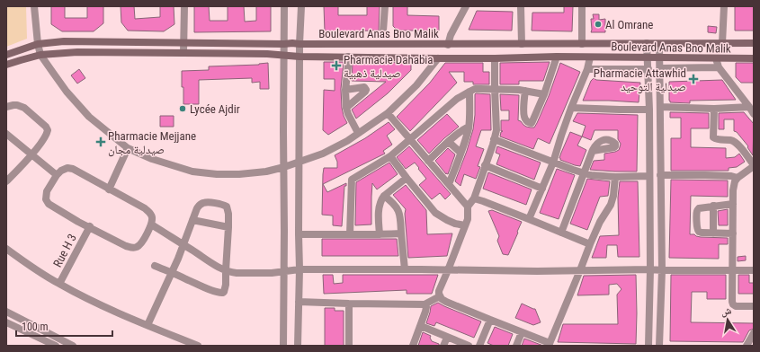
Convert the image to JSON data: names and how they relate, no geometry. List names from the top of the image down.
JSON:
{
  "streets": {
    "street": ["Boulevard Anas Bno Malik", "Rue H 3"]
  },
  "places": {
    "other": ["Al Omrane", "Lycée Ajdir"],
    "health": ["Pharmacie Dahabia صيدلية ذهبية", "Pharmacie Attawhid صيدلية التوحيد", "Pharmacie Mejjane صيدلية مجان"]
  },
  "scale_bar": "100 m",
  "north": "top"
}
